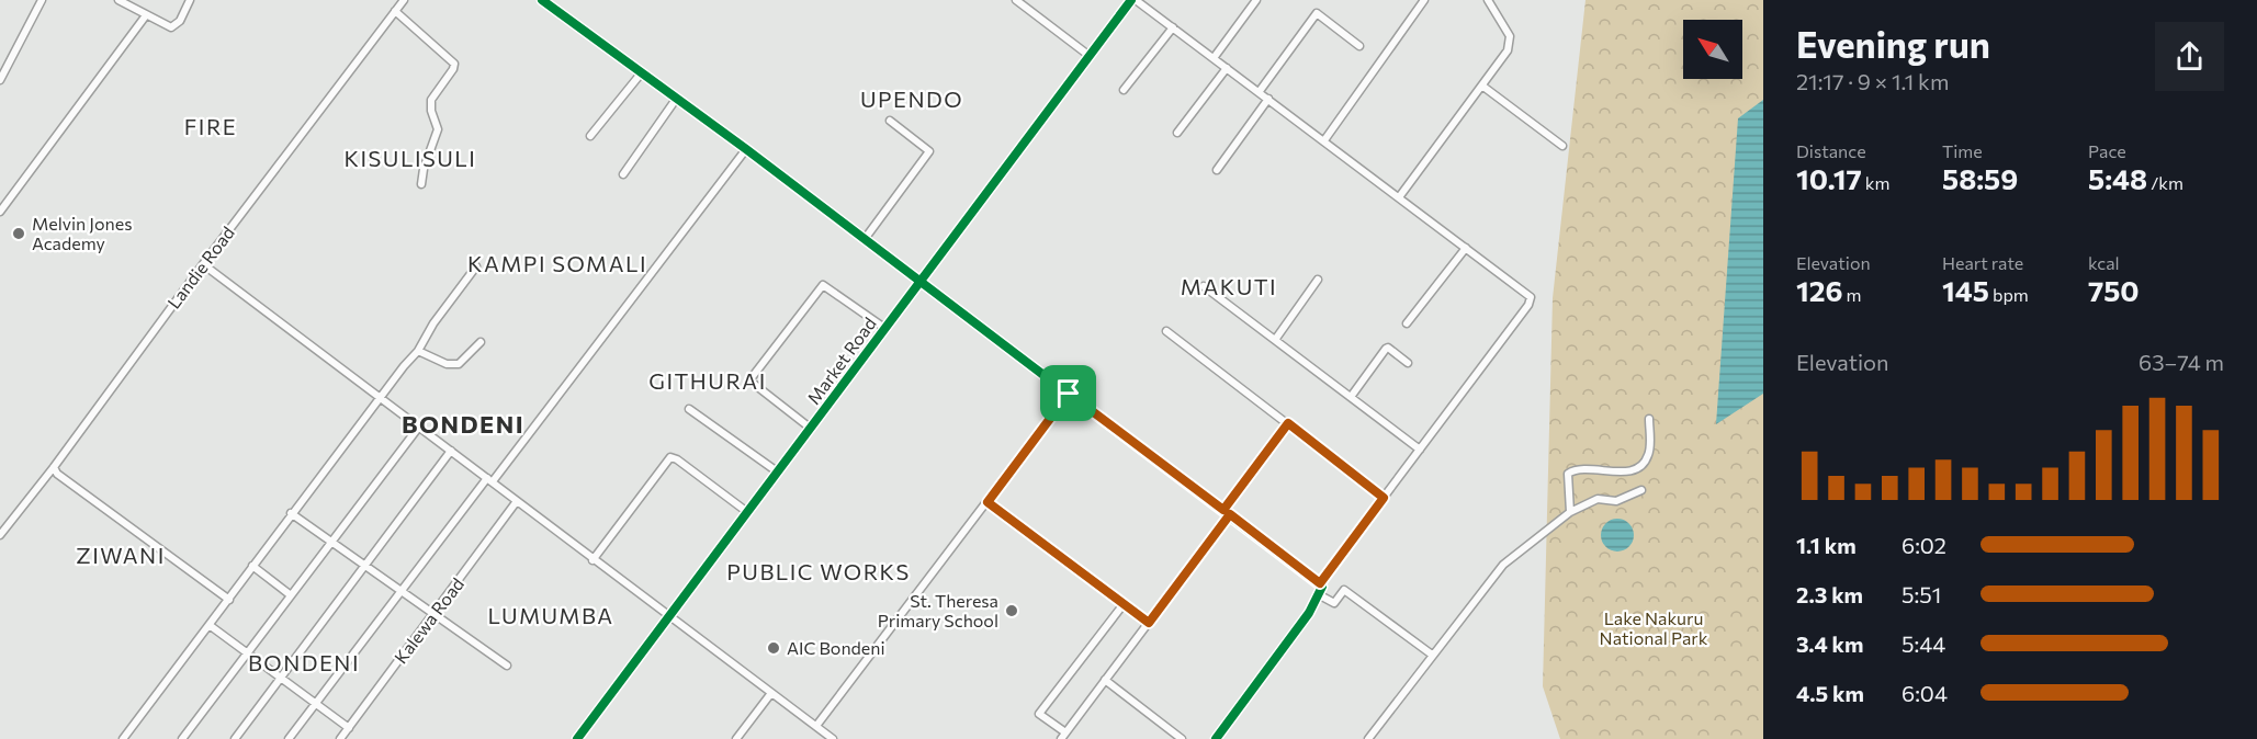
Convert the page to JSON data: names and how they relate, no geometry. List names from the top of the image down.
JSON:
{
  "streets": {
    "street": ["Landie Road", "Market Road", "Kalewa Road"]
  },
  "districts": [
    "UPENDO",
    "FIRE",
    "KISULISULI",
    "KAMPI SOMALI",
    "MAKUTI",
    "GITHURAI",
    "BONDENI",
    "ZIWANI",
    "PUBLIC WORKS",
    "LUMUMBA",
    "BONDENI"
  ],
  "parks": ["Lake Nakuru National Park"],
  "places": ["Melvin Jones Academy", "St. Theresa Primary School", "AIC Bondeni"],
  "north": "top left",
  "page": {
    "heading": ["Evening run", "21:17 · 9 × 1.1 km"],
    "stats": [
      ["Distance", "10.17 km"],
      ["Time", "58:59"],
      ["Pace", "5:48 /km"],
      ["Elevation", "126 m"],
      ["Heart rate", "145 bpm"],
      ["kcal", "750"]
    ],
    "chart": ["Elevation", "63–74 m"],
    "list": [
      {
        "name": "1.1 km",
        "note": "6:02"
      },
      {
        "name": "2.3 km",
        "note": "5:51"
      },
      {
        "name": "3.4 km",
        "note": "5:44"
      },
      {
        "name": "4.5 km",
        "note": "6:04"
      }
    ]
  }
}
